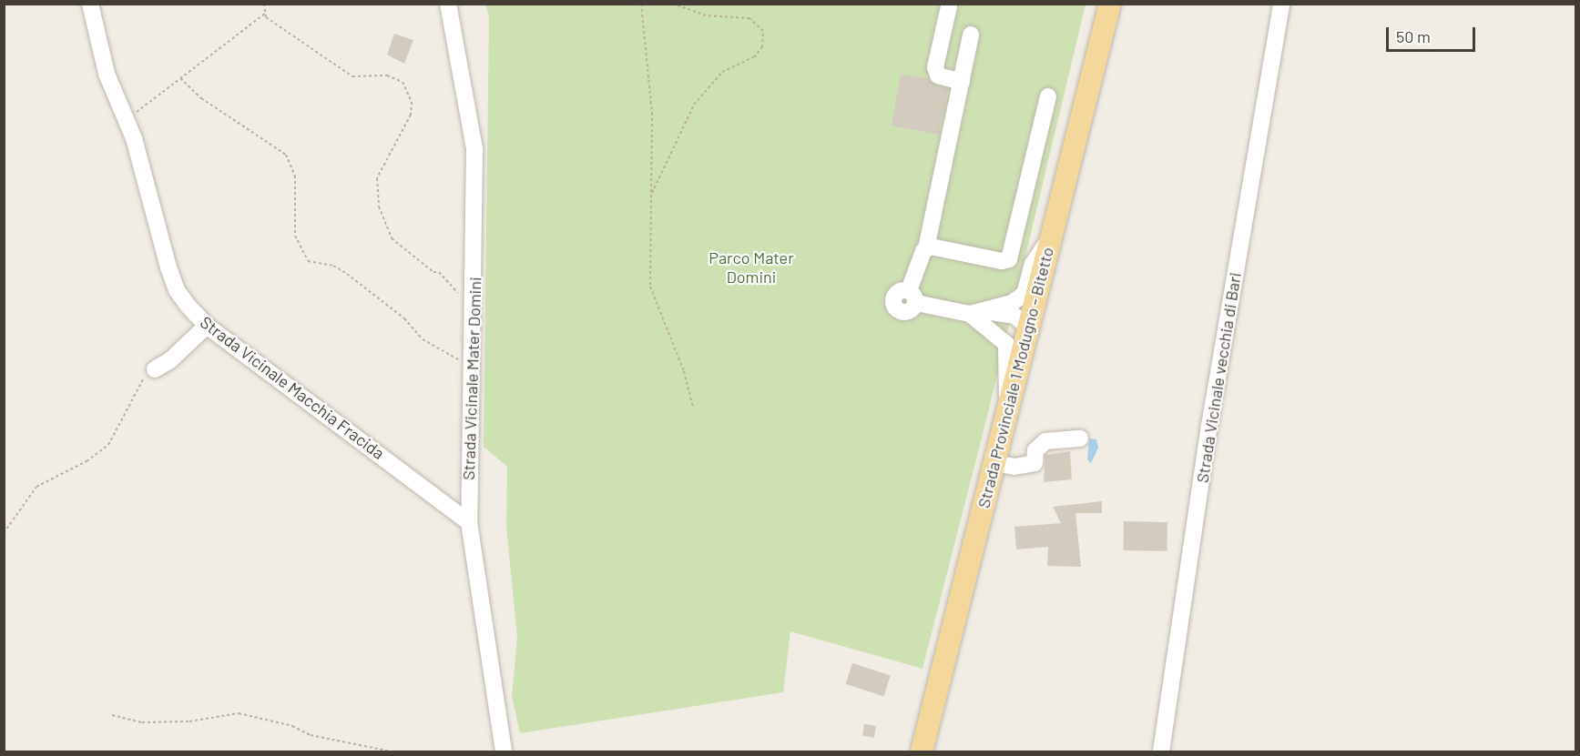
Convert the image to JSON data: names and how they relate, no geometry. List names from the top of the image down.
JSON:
{
  "streets": {
    "main road": ["Strada Provinciale 1 Modugno - Bitetto"],
    "street": ["Strada Vicinale vecchia di Bari", "Strada Vicinale Mater Domini", "Strada Vicinale Macchia Fracida"]
  },
  "crossings": [
    ["Strada Vicinale Mater Domini", "Strada Vicinale Macchia Fracida"]
  ],
  "parks": ["Parco Mater Domini"],
  "scale_bar": "50 m"
}
